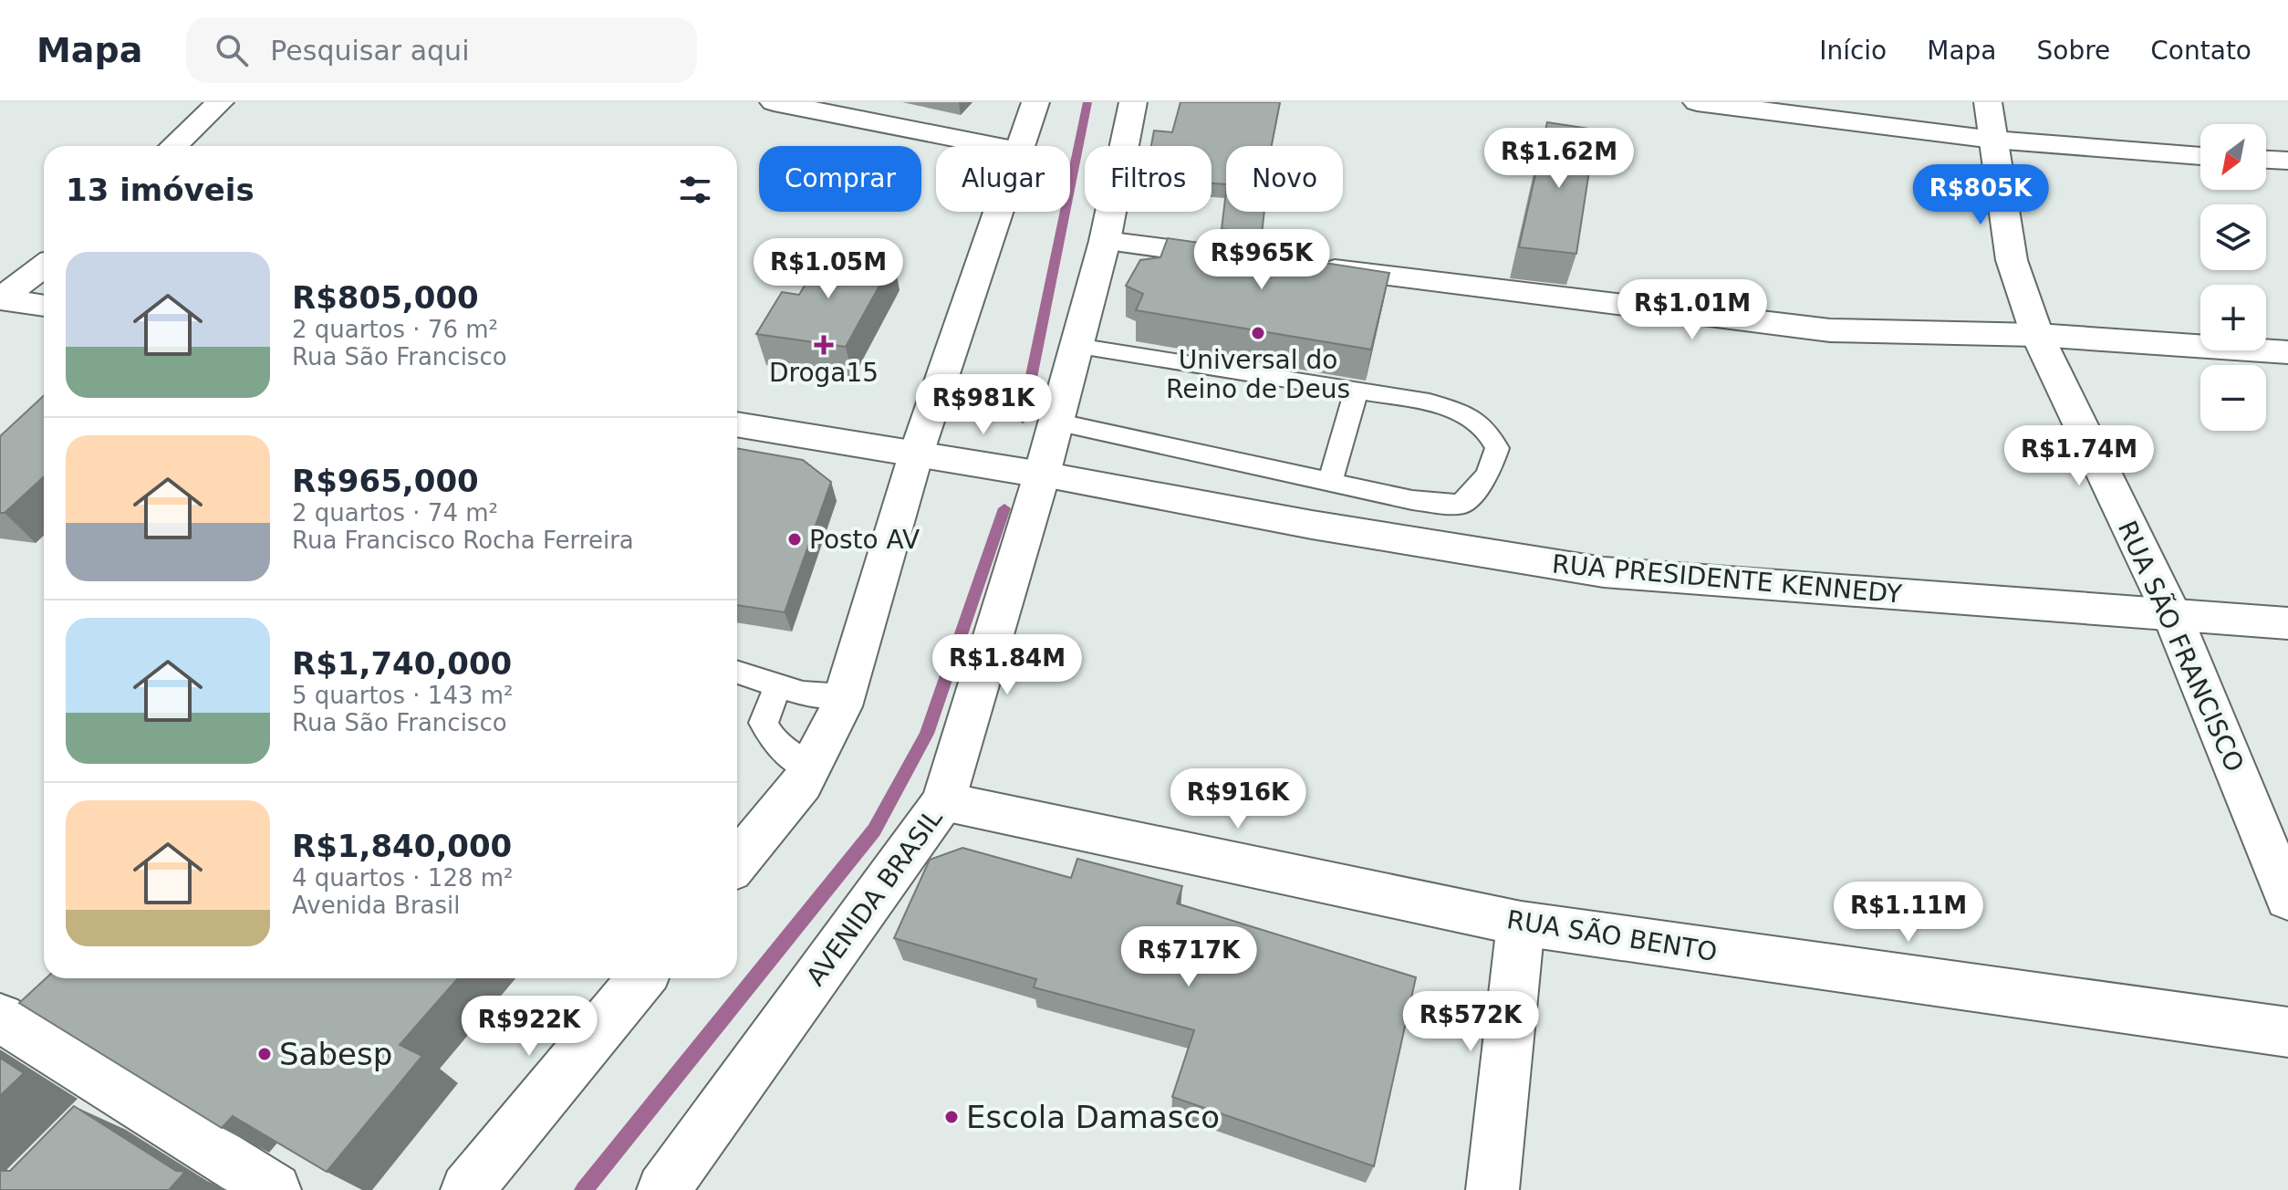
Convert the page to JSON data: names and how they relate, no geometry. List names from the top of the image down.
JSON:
{
  "streets": {
    "street": [
      "RUA PRESIDENTE KENNEDY",
      "RUA SÃO FRANCISCO",
      "AVENIDA BRASIL",
      "RUA SÃO BENTO"
    ]
  },
  "crossings": [
    ["RUA PRESIDENTE KENNEDY", "RUA SÃO FRANCISCO"],
    ["RUA PRESIDENTE KENNEDY", "AVENIDA BRASIL"],
    ["AVENIDA BRASIL", "RUA SÃO BENTO"]
  ],
  "places": {
    "other": [
      "Universal do Reino de Deus",
      "Posto AV",
      "Sabesp",
      "Escola Damasco"
    ],
    "health": ["Droga15"]
  },
  "north": "bottom left",
  "page": {
    "header": "Mapa",
    "search": "Pesquisar aqui",
    "nav": [
      "Início",
      "Mapa",
      "Sobre",
      "Contato"
    ],
    "map_buttons": ["+", "−"],
    "price": [
      "R$1.62M",
      "R$805K",
      "R$965K",
      "R$1.05M",
      "R$1.01M",
      "R$981K",
      "R$1.74M",
      "R$1.84M",
      "R$916K",
      "R$1.11M",
      "R$717K",
      "R$572K",
      "R$922K"
    ],
    "chip": [
      "Comprar",
      "Alugar",
      "Filtros",
      "Novo"
    ],
    "heading": "13 imóveis",
    "list": [
      {
        "name": "R$805,000",
        "note": "2 quartos · 76 m² · Rua São Francisco"
      },
      {
        "name": "R$965,000",
        "note": "2 quartos · 74 m² · Rua Francisco Rocha Ferreira"
      },
      {
        "name": "R$1,740,000",
        "note": "5 quartos · 143 m² · Rua São Francisco"
      },
      {
        "name": "R$1,840,000",
        "note": "4 quartos · 128 m² · Avenida Brasil"
      }
    ]
  }
}
